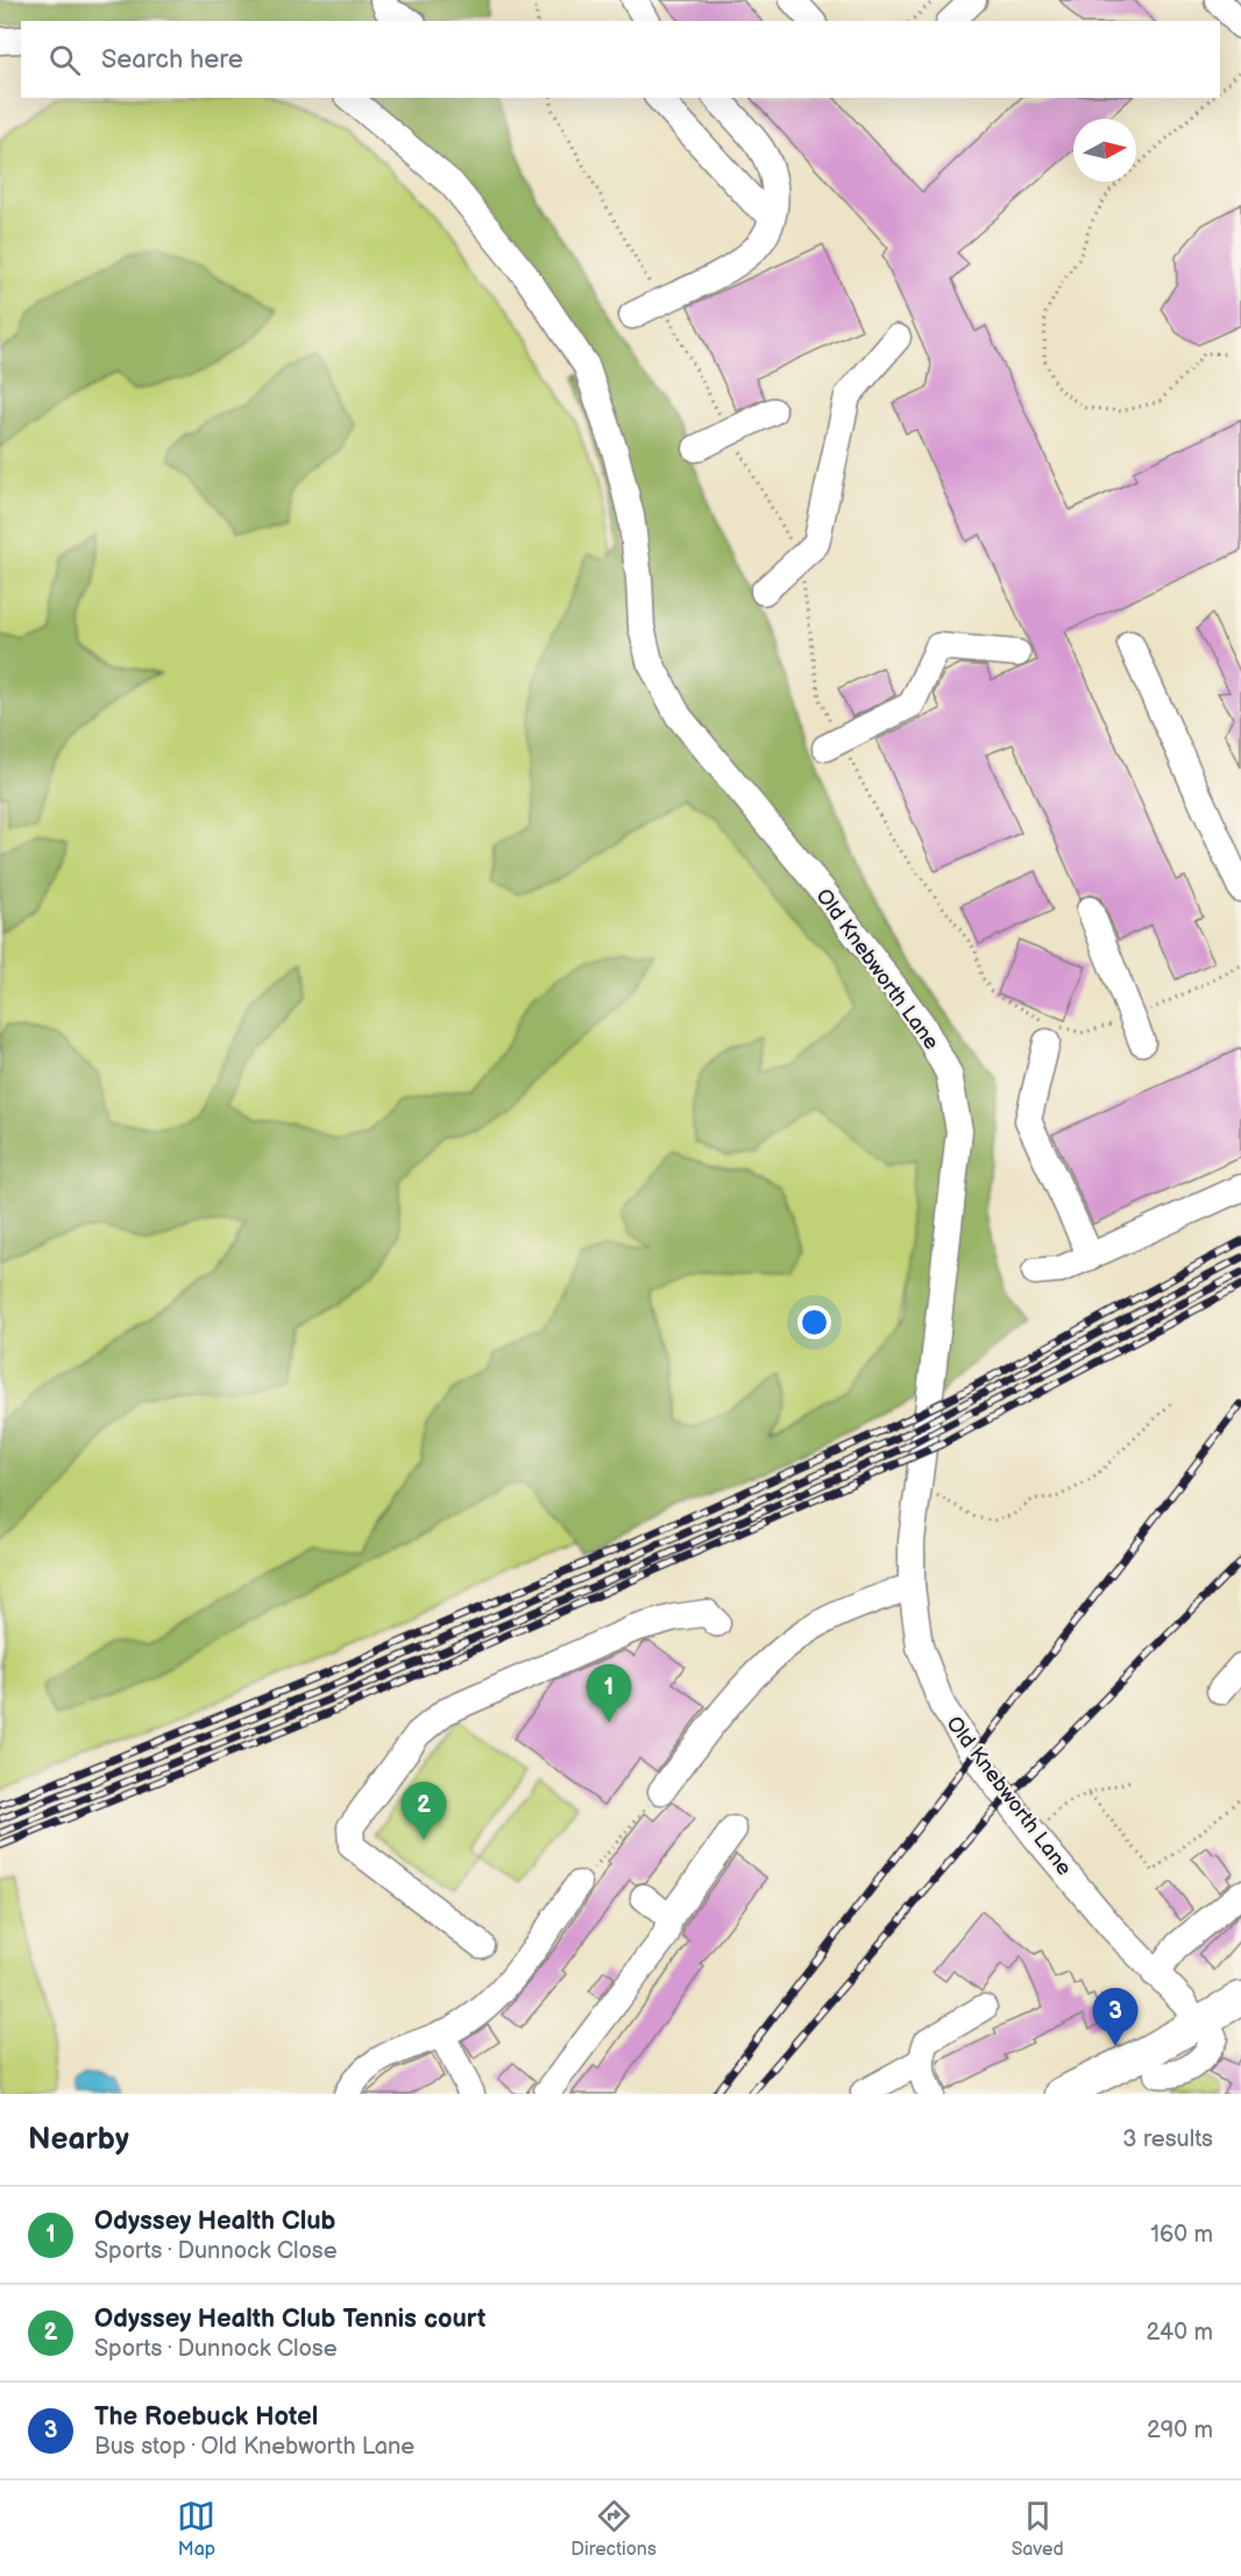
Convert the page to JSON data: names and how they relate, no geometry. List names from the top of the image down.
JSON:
{
  "streets": {
    "street": ["Old Knebworth Lane"]
  },
  "north": "right",
  "page": {
    "search": "Search here",
    "pins": ["1", "2", "3"],
    "heading": ["Nearby", "3 results"],
    "list": [
      {
        "mark": "1",
        "name": "Odyssey Health Club",
        "note": "Sports · Dunnock Close",
        "value": "160 m"
      },
      {
        "mark": "2",
        "name": "Odyssey Health Club Tennis court",
        "note": "Sports · Dunnock Close",
        "value": "240 m"
      },
      {
        "mark": "3",
        "name": "The Roebuck Hotel",
        "note": "Bus stop · Old Knebworth Lane",
        "value": "290 m"
      }
    ],
    "nav": ["Map", "Directions", "Saved"]
  }
}
